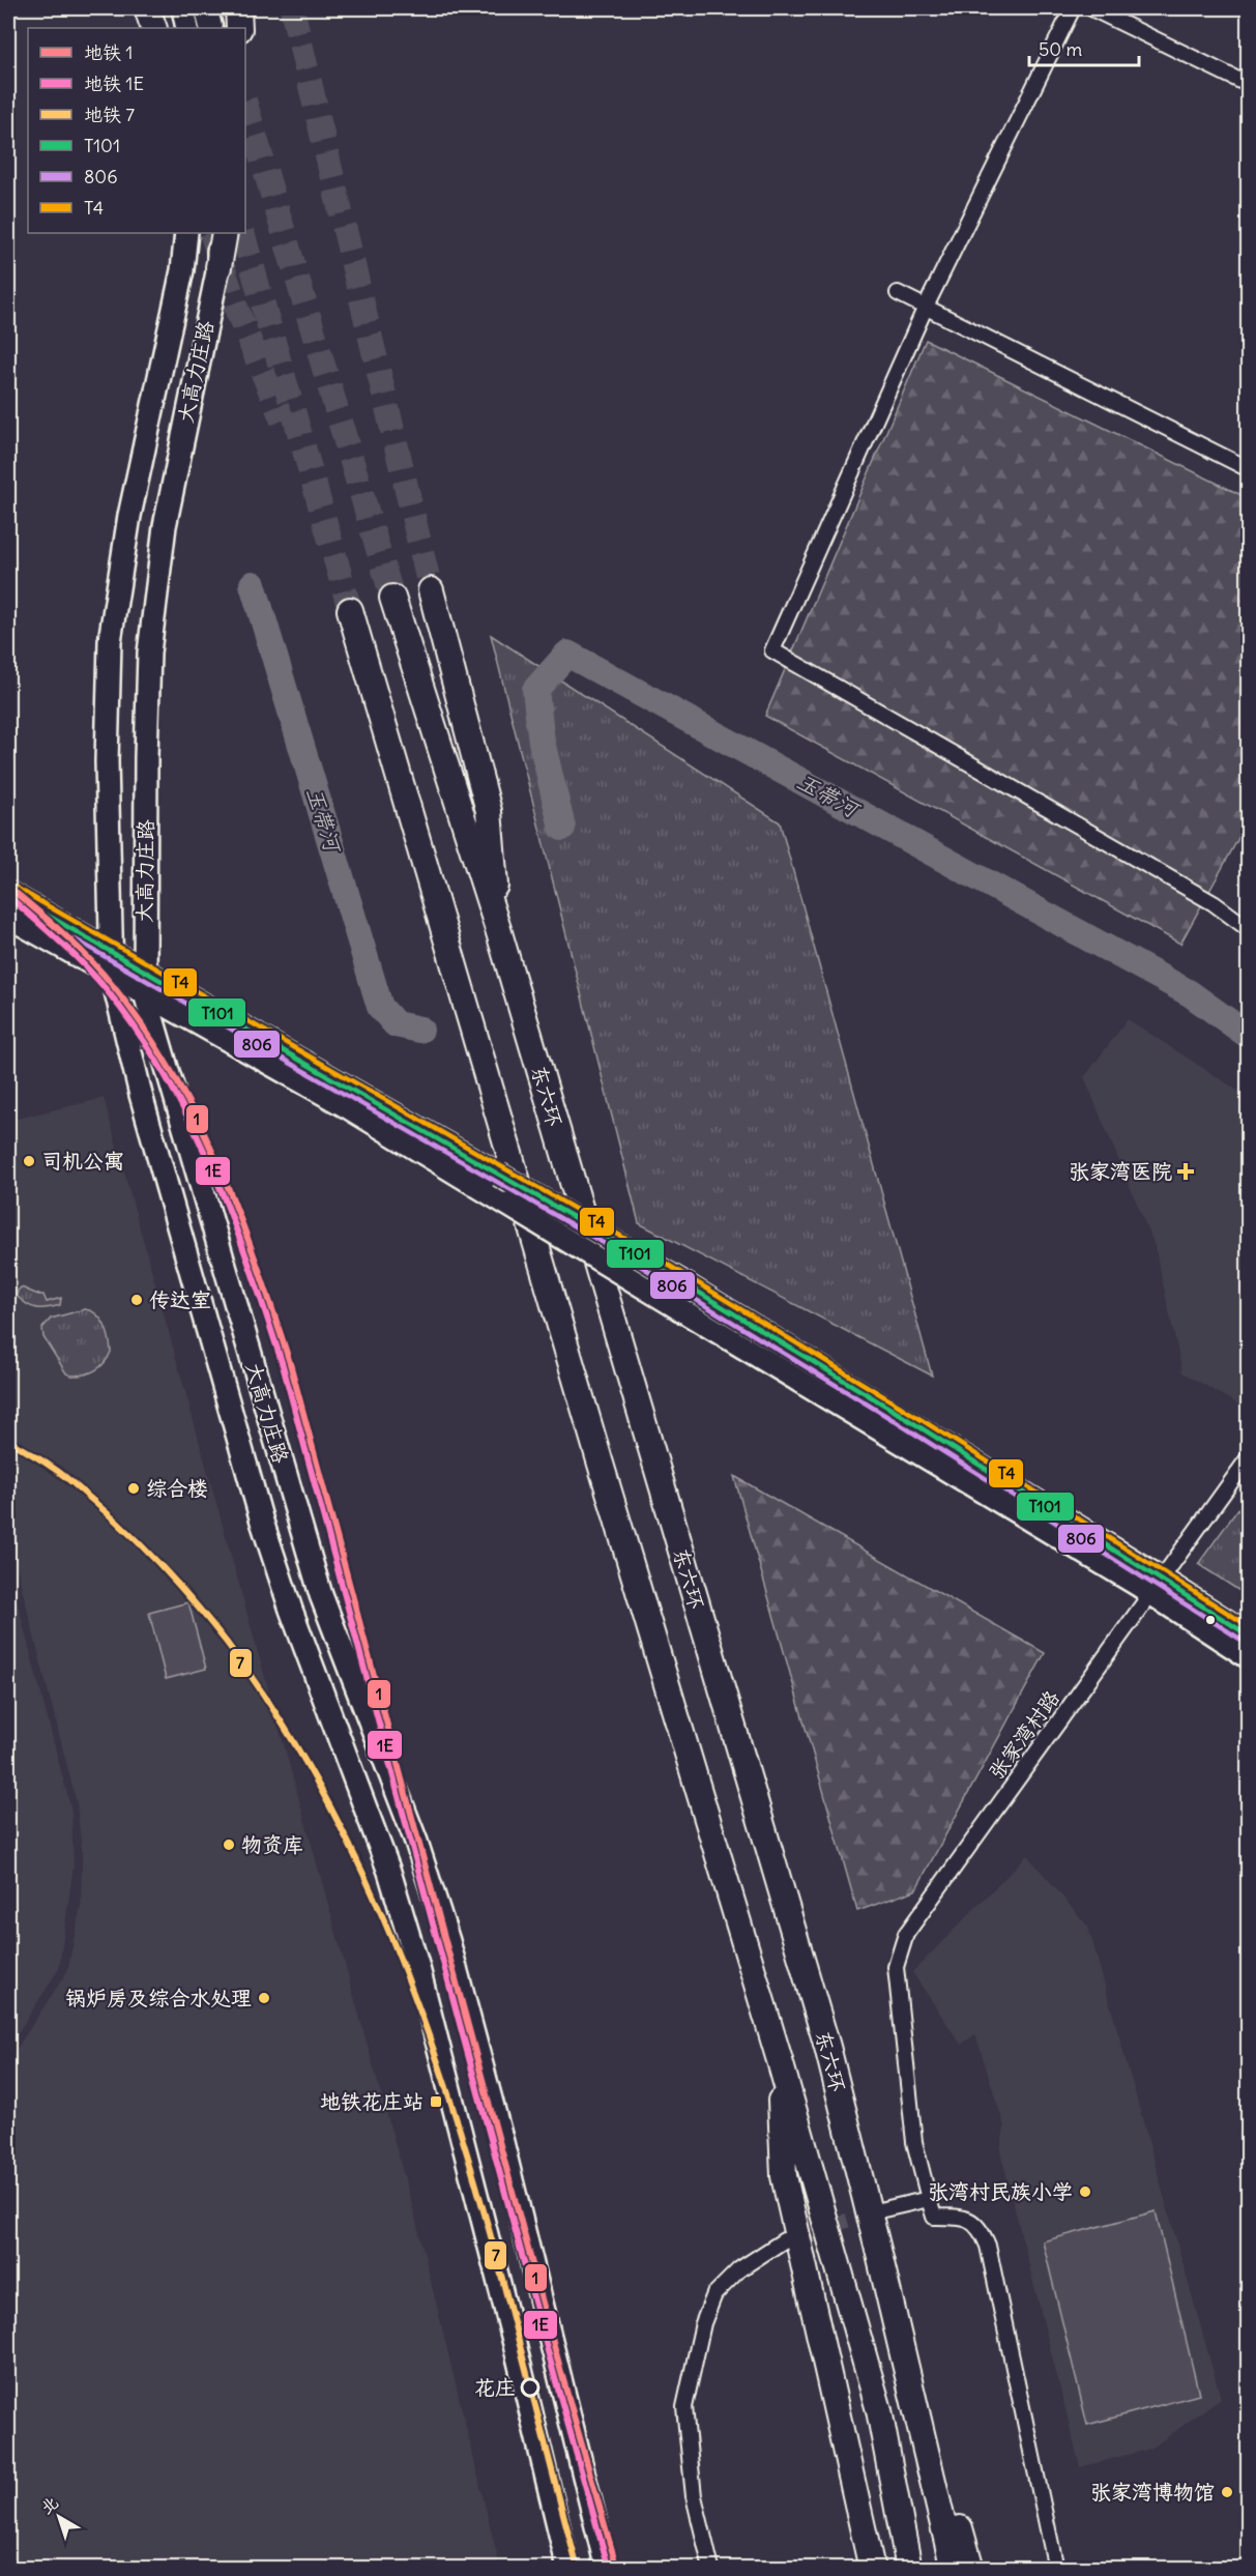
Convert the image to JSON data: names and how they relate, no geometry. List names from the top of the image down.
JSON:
{
  "streets": {
    "highway": ["东六环"],
    "main road": ["大高力庄路"],
    "street": ["张家湾村路"]
  },
  "water": ["玉带河"],
  "places": {
    "other": [
      "司机公寓",
      "传达室",
      "综合楼",
      "物资库",
      "锅炉房及综合水处理",
      "张湾村民族小学",
      "花庄",
      "张家湾博物馆"
    ],
    "health": ["张家湾医院"],
    "transit": ["地铁花庄站"]
  },
  "lines": [
    "transit line T4",
    "metro line 1",
    "transit line T101",
    "metro line 1E",
    "transit line 806",
    "metro line 7"
  ],
  "legend": [
    "地铁 1",
    "地铁 1E",
    "地铁 7",
    "T101",
    "806",
    "T4"
  ],
  "scale_bar": "50 m",
  "north": "top left"
}
